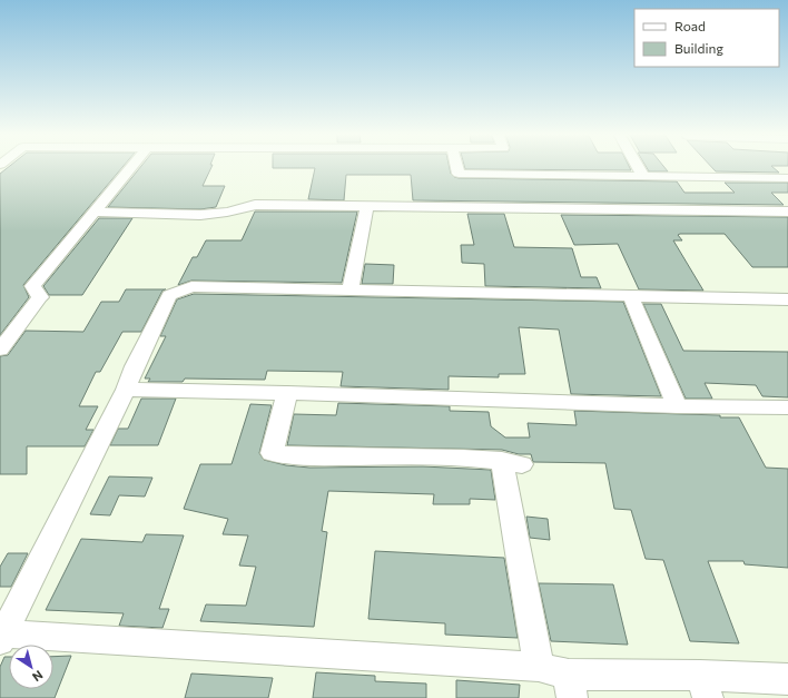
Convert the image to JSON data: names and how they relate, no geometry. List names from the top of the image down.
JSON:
{
  "legend": ["Road", "Building"],
  "north": "bottom right"
}
